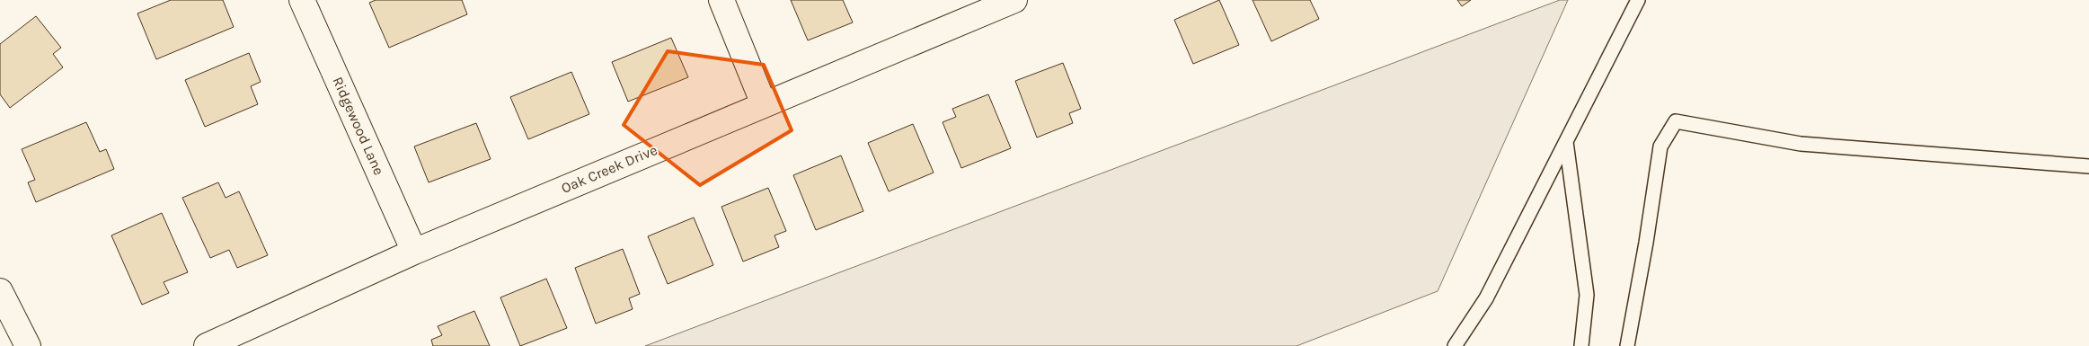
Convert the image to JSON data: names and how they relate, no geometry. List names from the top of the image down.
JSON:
{
  "streets": {
    "street": ["Ridgewood Lane", "Oak Creek Drive"]
  },
  "crossings": [
    ["Ridgewood Lane", "Oak Creek Drive"]
  ]
}
